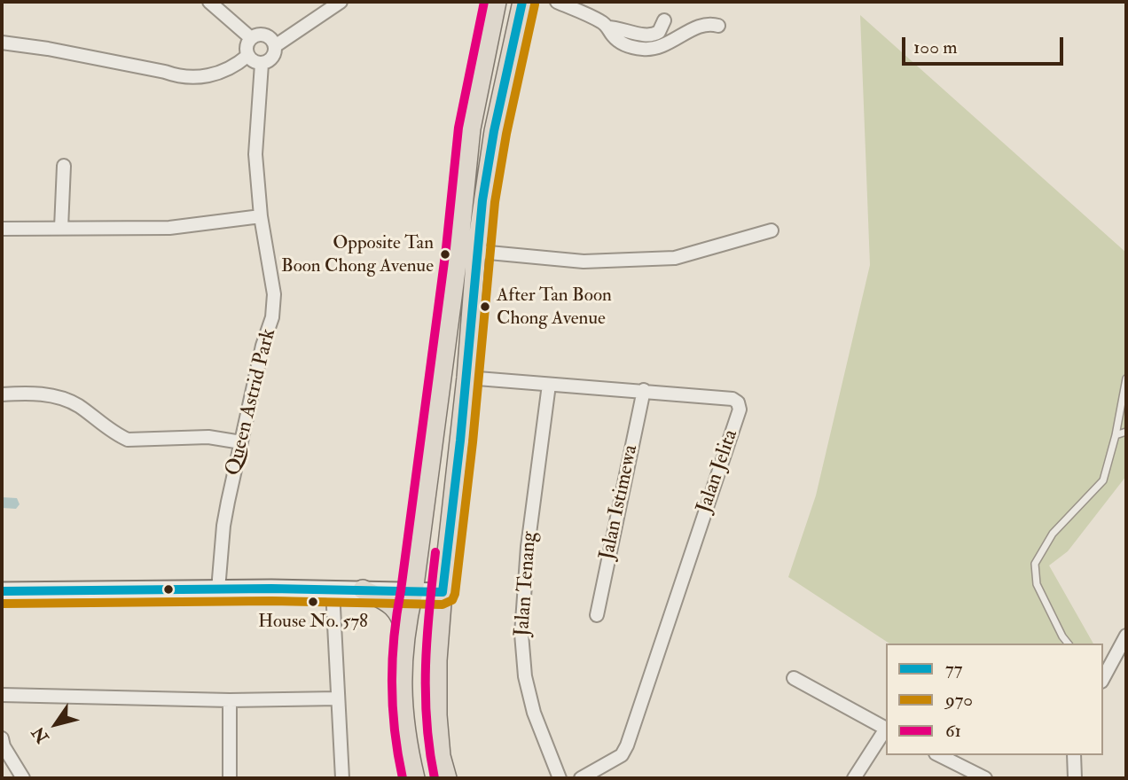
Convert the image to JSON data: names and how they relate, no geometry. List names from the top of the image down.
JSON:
{
  "streets": {
    "street": [
      "Queen Astrid Park",
      "Jalan Jelita",
      "Jalan Istimewa",
      "Jalan Tenang"
    ]
  },
  "crossings": [
    ["Jalan Jelita", "Jalan Istimewa"],
    ["Jalan Jelita", "Jalan Tenang"]
  ],
  "places": ["Opposite Tan Boon Chong Avenue", "After Tan Boon Chong Avenue", "House No. 578"],
  "lines": ["transit line 77", "transit line 61", "transit line 970"],
  "legend": ["77", "970", "61"],
  "scale_bar": "100 m",
  "north": "bottom left"
}
